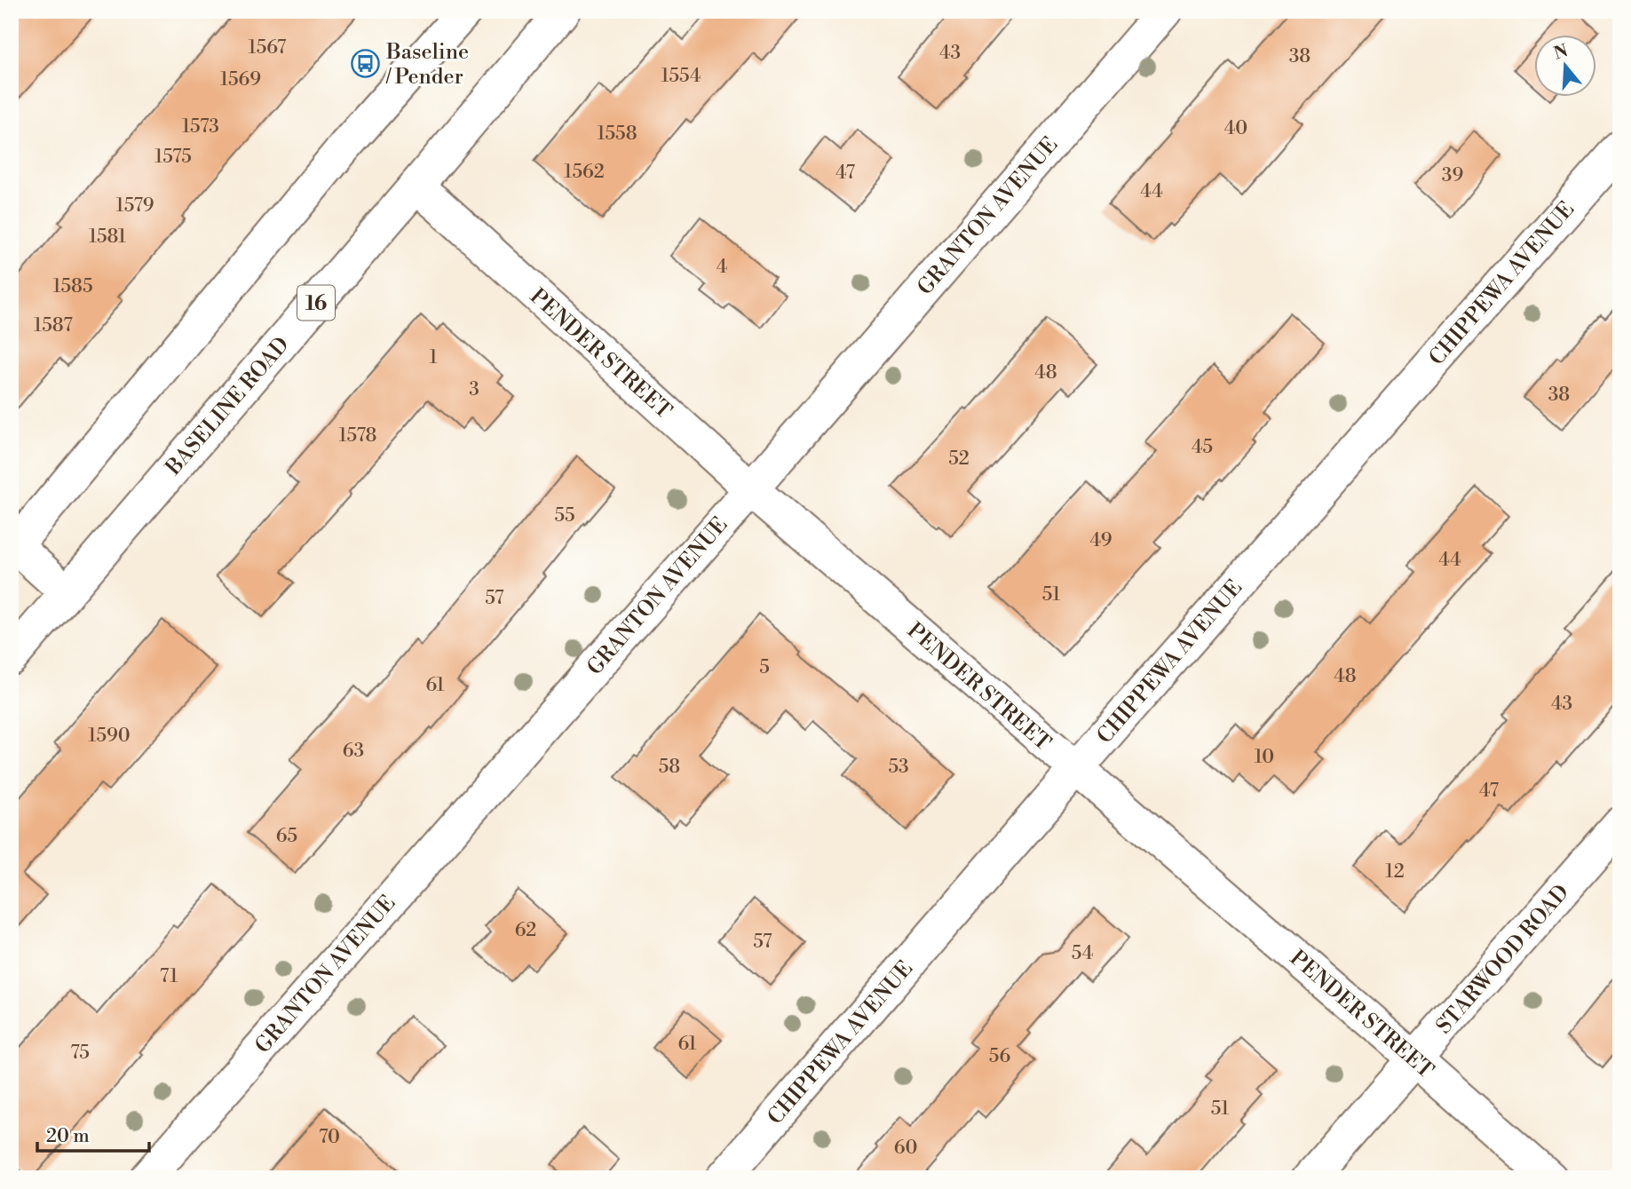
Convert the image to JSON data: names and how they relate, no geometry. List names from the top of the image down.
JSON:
{
  "streets": {
    "street": [
      "GRANTON AVENUE",
      "CHIPPEWA AVENUE",
      "16",
      "PENDER STREET",
      "BASELINE ROAD",
      "STARWOOD ROAD"
    ]
  },
  "crossings": [
    ["GRANTON AVENUE", "PENDER STREET"],
    ["CHIPPEWA AVENUE", "PENDER STREET"],
    ["PENDER STREET", "BASELINE ROAD"],
    ["PENDER STREET", "STARWOOD ROAD"]
  ],
  "places": {
    "bus stop": ["Baseline / Pender"]
  },
  "house_numbers": [
    "1567",
    "43",
    "38",
    "1554",
    "1569",
    "1573",
    "40",
    "1558",
    "1575",
    "1562",
    "47",
    "39",
    "44",
    "1579",
    "1581",
    "4",
    "1585",
    "1587",
    "1",
    "48",
    "3",
    "38",
    "1578",
    "45",
    "52",
    "55",
    "49",
    "44",
    "51",
    "57",
    "5",
    "48",
    "61",
    "43",
    "1590",
    "63",
    "10",
    "58",
    "53",
    "47",
    "65",
    "12",
    "62",
    "57",
    "54",
    "71",
    "61",
    "75",
    "56",
    "51",
    "70",
    "60"
  ],
  "scale_bar": "20 m",
  "north": "top"
}
